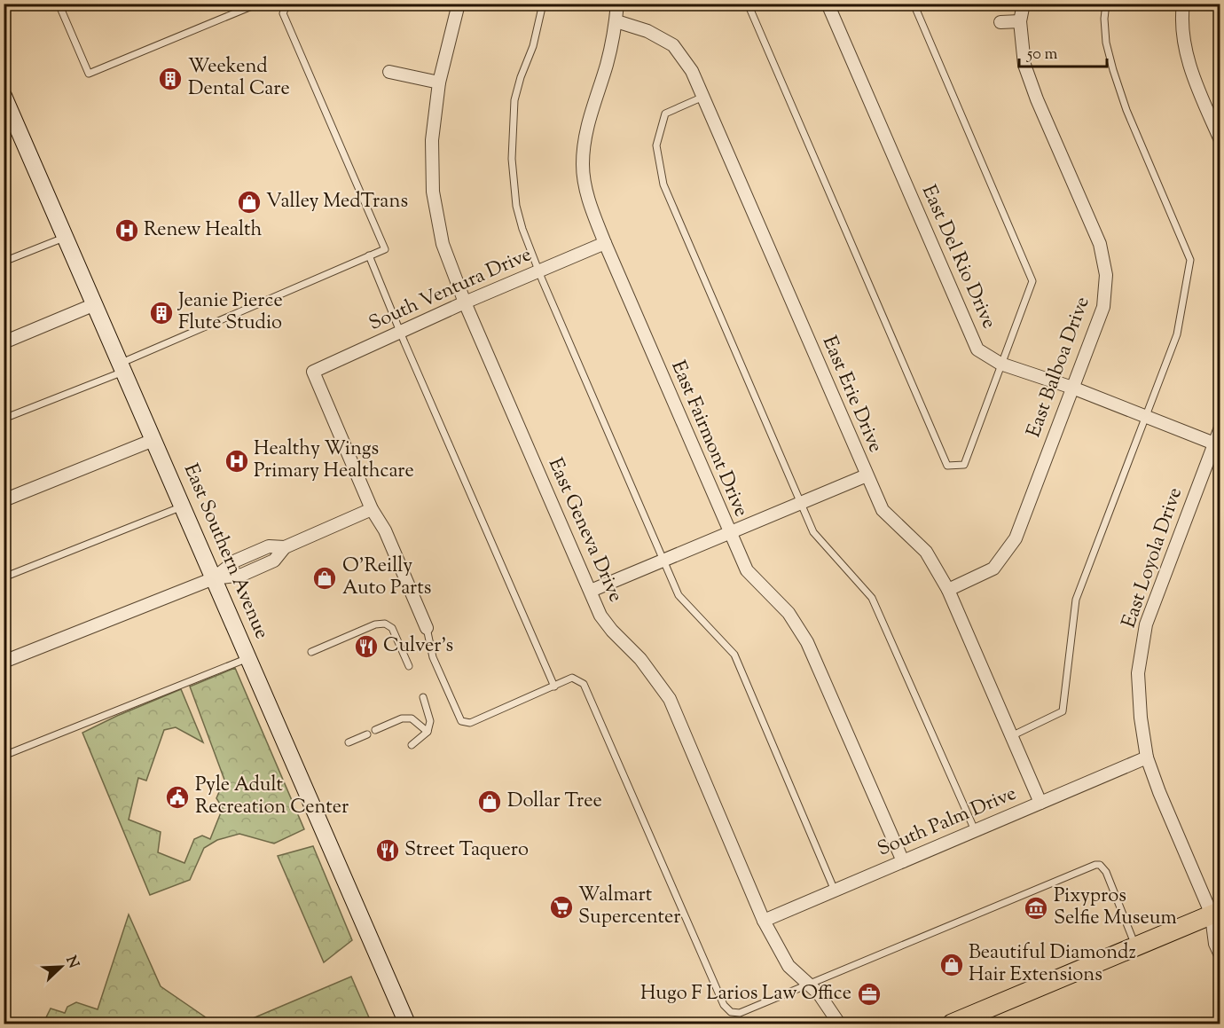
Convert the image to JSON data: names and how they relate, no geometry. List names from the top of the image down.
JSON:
{
  "streets": {
    "main road": ["East Southern Avenue"],
    "street": [
      "East Del Rio Drive",
      "South Ventura Drive",
      "East Balboa Drive",
      "East Erie Drive",
      "East Fairmont Drive",
      "East Geneva Drive",
      "East Loyola Drive",
      "South Palm Drive"
    ]
  },
  "crossings": [
    ["East Del Rio Drive", "East Balboa Drive"],
    ["East Del Rio Drive", "East Loyola Drive"],
    ["South Ventura Drive", "East Fairmont Drive"],
    ["South Ventura Drive", "East Geneva Drive"],
    ["East Balboa Drive", "East Erie Drive"],
    ["East Erie Drive", "East Fairmont Drive"],
    ["East Erie Drive", "South Palm Drive"],
    ["East Fairmont Drive", "South Palm Drive"],
    ["East Geneva Drive", "South Palm Drive"],
    ["East Loyola Drive", "South Palm Drive"]
  ],
  "places": {
    "building": ["Weekend Dental Care", "Jeanie Pierce Flute Studio"],
    "shop": [
      "Valley MedTrans",
      "O'Reilly Auto Parts",
      "Dollar Tree",
      "Beautiful Diamondz Hair Extensions"
    ],
    "hospital": ["Renew Health", "Healthy Wings Primary Healthcare"],
    "restaurant": ["Culver's", "Street Taquero"],
    "public building": ["Pyle Adult Recreation Center"],
    "supermarket": ["Walmart Supercenter"],
    "museum": ["Pixypros Selfie Museum"],
    "office": ["Hugo F Larios Law Office"]
  },
  "scale_bar": "50 m",
  "north": "top right"
}
